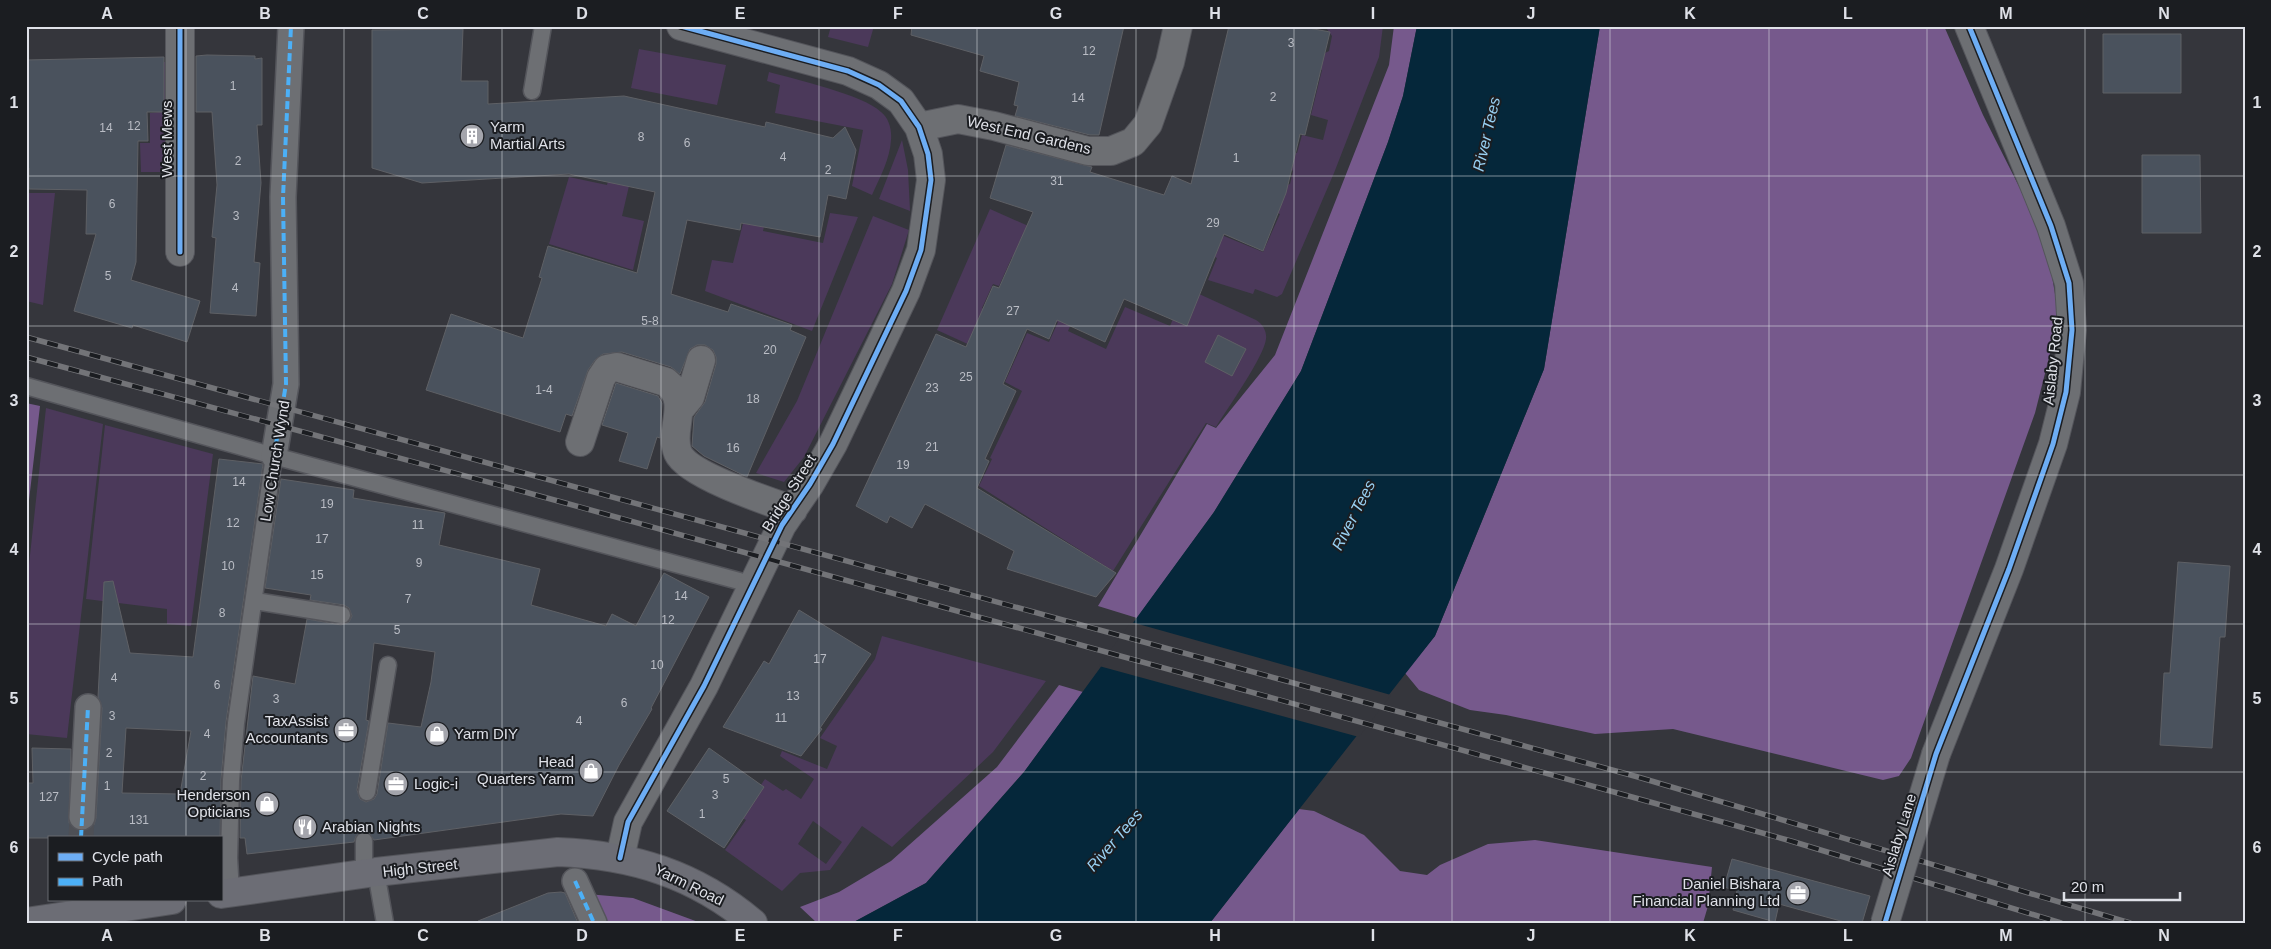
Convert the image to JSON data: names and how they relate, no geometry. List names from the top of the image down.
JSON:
{
  "streets": {
    "main road": ["High Street", "Yarm Road"],
    "street": [
      "West End Gardens",
      "West Mews",
      "Aislaby Road",
      "Low Church Wynd",
      "Bridge Street",
      "Aislaby Lane"
    ]
  },
  "crossings": [
    ["West End Gardens", "Bridge Street"],
    ["Aislaby Road", "Aislaby Lane"],
    ["Low Church Wynd", "High Street"],
    ["Bridge Street", "High Street"],
    ["Bridge Street", "Yarm Road"],
    ["High Street", "Yarm Road"]
  ],
  "water": ["River Tees"],
  "places": {
    "building": ["Yarm Martial Arts"],
    "office": ["TaxAssist Accountants", "Logic-i", "Daniel Bishara Financial Planning Ltd"],
    "shop": ["Yarm DIY", "Head Quarters Yarm", "Henderson Opticians"],
    "restaurant": ["Arabian Nights"]
  },
  "house_numbers": [
    "3",
    "12",
    "1",
    "2",
    "14",
    "12",
    "14",
    "8",
    "6",
    "4",
    "1",
    "2",
    "2",
    "31",
    "6",
    "3",
    "29",
    "5",
    "4",
    "27",
    "5-8",
    "20",
    "25",
    "23",
    "1-4",
    "18",
    "21",
    "16",
    "19",
    "14",
    "19",
    "12",
    "11",
    "17",
    "9",
    "10",
    "15",
    "14",
    "7",
    "8",
    "12",
    "5",
    "17",
    "10",
    "4",
    "6",
    "13",
    "3",
    "6",
    "3",
    "11",
    "4",
    "4",
    "2",
    "2",
    "5",
    "1",
    "3",
    "127",
    "1",
    "131"
  ],
  "legend": ["Cycle path", "Path"],
  "scale_bar": "20 m",
  "grid": {
    "columns": [
      "A",
      "B",
      "C",
      "D",
      "E",
      "F",
      "G",
      "H",
      "I",
      "J",
      "K",
      "L",
      "M",
      "N"
    ],
    "rows": [
      "1",
      "2",
      "3",
      "4",
      "5",
      "6"
    ]
  }
}
